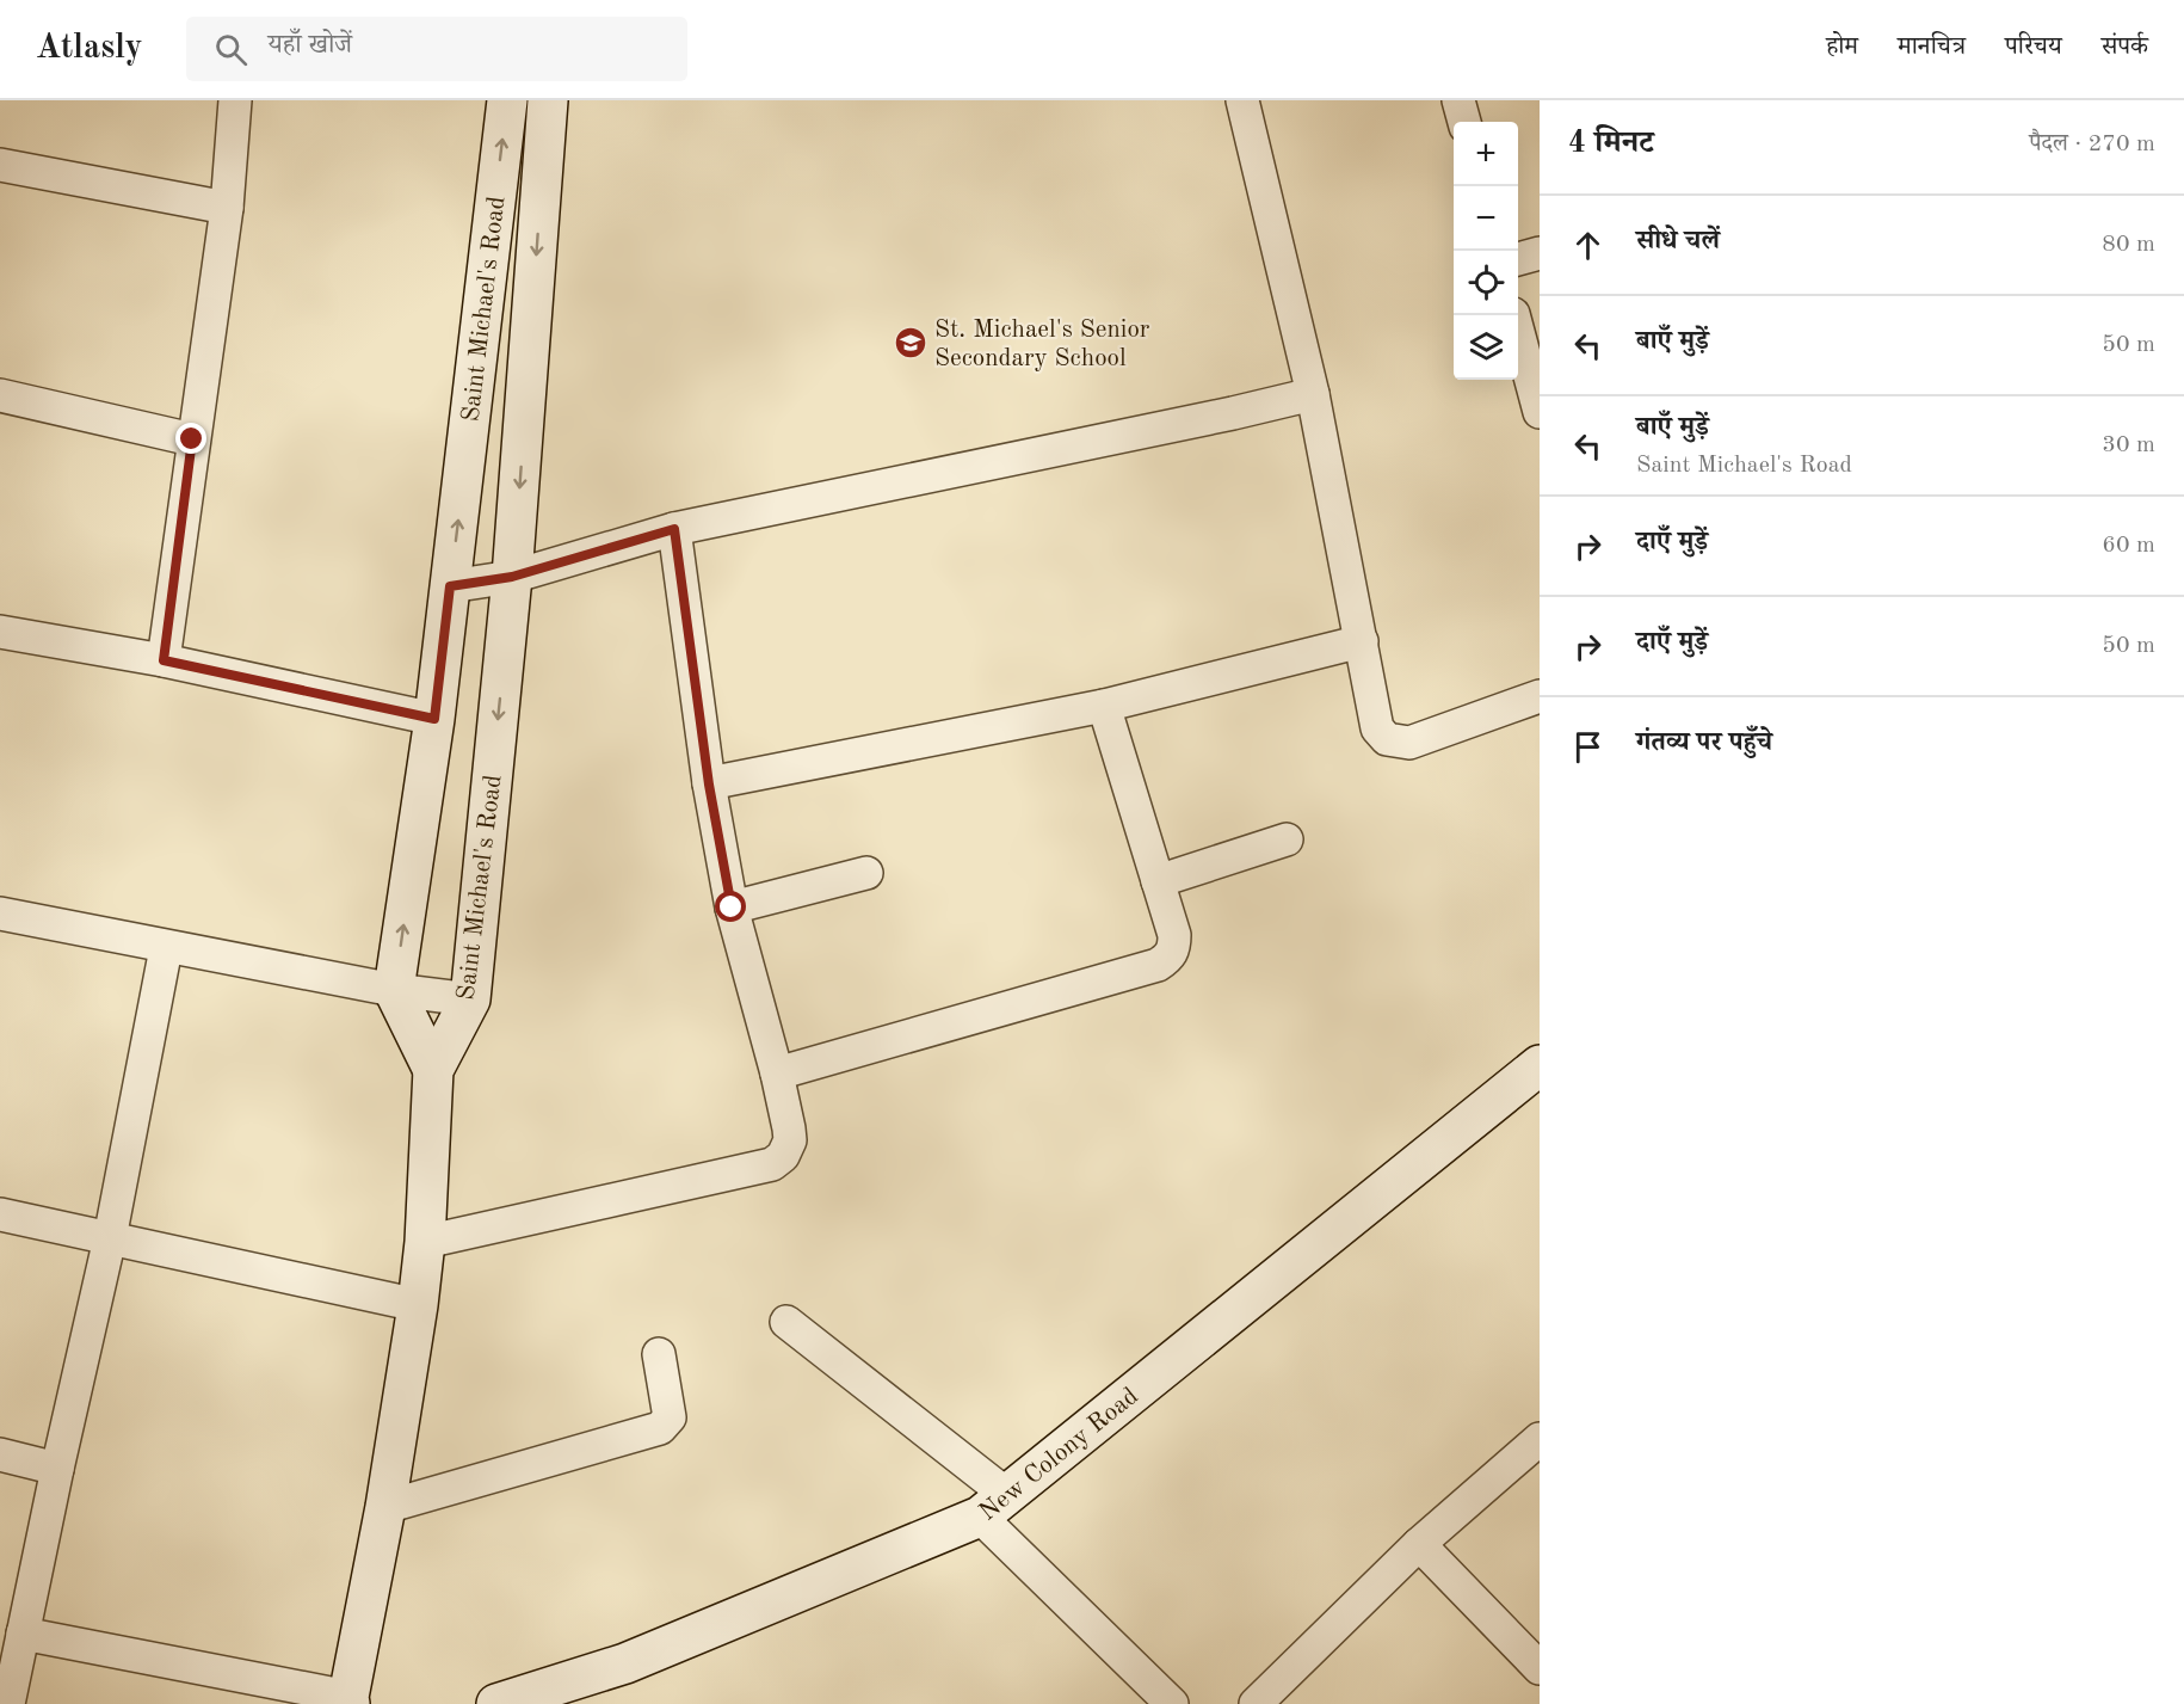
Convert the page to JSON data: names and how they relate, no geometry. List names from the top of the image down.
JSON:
{
  "streets": {
    "street": ["Saint Michael's Road", "New Colony Road"]
  },
  "places": {
    "school or university": ["St. Michael's Senior Secondary School"]
  },
  "page": {
    "header": "Atlasly",
    "search": "यहाँ खोजें",
    "nav": [
      "होम",
      "मानचित्र",
      "परिचय",
      "संपर्क"
    ],
    "heading": ["4 मिनट", "पैदल · 270 m"],
    "map_buttons": ["+", "−"],
    "list": [
      ["सीधे चलें", "80 m"],
      ["बाएँ मुड़ें", "50 m"],
      ["बाएँ मुड़ें", "Saint Michael's Road", "30 m"],
      ["दाएँ मुड़ें", "60 m"],
      ["दाएँ मुड़ें", "50 m"],
      "गंतव्य पर पहुँचे"
    ]
  }
}
